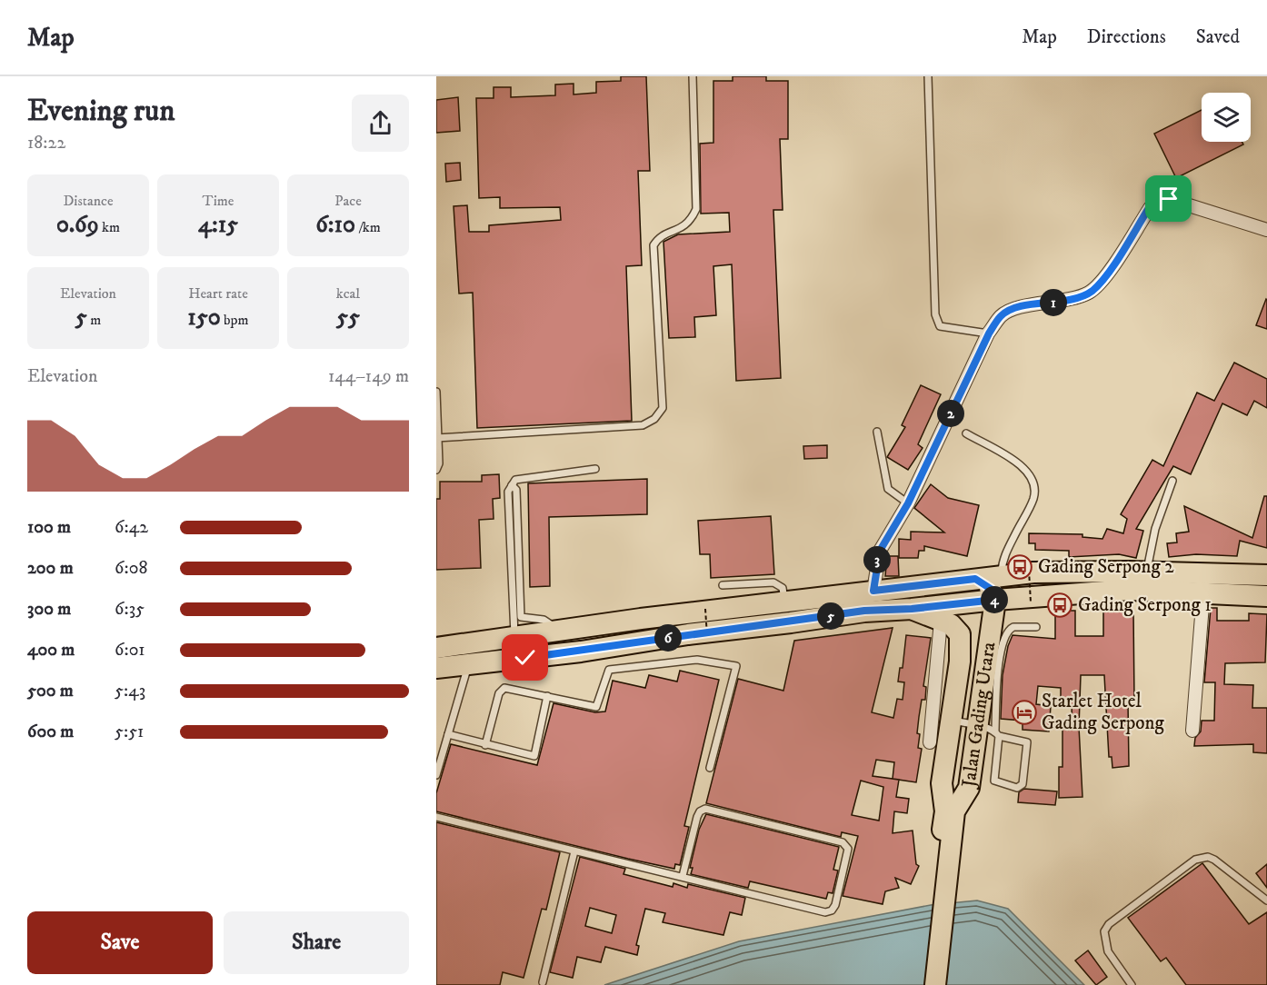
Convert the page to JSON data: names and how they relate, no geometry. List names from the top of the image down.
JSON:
{
  "streets": {
    "main road": ["Jalan Gading Utara"]
  },
  "places": {
    "bus stop": ["Gading Serpong 2", "Gading Serpong 1"],
    "hotel": ["Starlet Hotel Gading Serpong"]
  },
  "page": {
    "header": "Map",
    "nav": ["Map", "Directions", "Saved"],
    "heading": ["Evening run", "18:22"],
    "stats": [
      ["Distance", "0.69 km"],
      ["Time", "4:15"],
      ["Pace", "6:10 /km"],
      ["Elevation", "5 m"],
      ["Heart rate", "150 bpm"],
      ["kcal", "55"]
    ],
    "pins": [
      "1",
      "2",
      "3",
      "4",
      "5",
      "6"
    ],
    "chart": ["Elevation", "144–149 m"],
    "list": [
      {
        "name": "100 m",
        "note": "6:42"
      },
      {
        "name": "200 m",
        "note": "6:08"
      },
      {
        "name": "300 m",
        "note": "6:35"
      },
      {
        "name": "400 m",
        "note": "6:01"
      },
      {
        "name": "500 m",
        "note": "5:43"
      },
      {
        "name": "600 m",
        "note": "5:51"
      }
    ],
    "buttons": ["Save", "Share"]
  }
}
